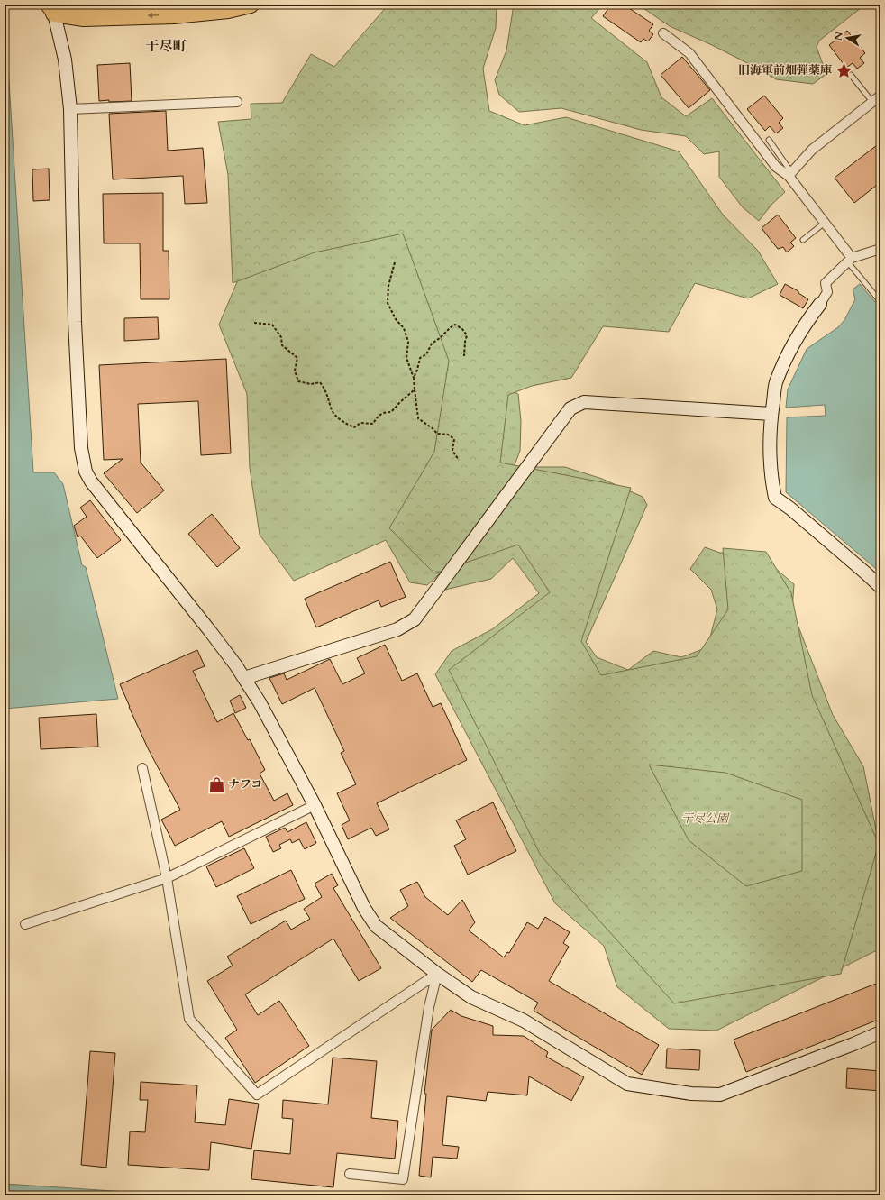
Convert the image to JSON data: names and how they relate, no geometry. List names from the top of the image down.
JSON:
{
  "districts": ["干尽町"],
  "parks": ["干尽公園"],
  "places": {
    "place": ["旧海軍前畑弾薬庫"],
    "shop": ["ナフコ"]
  },
  "north": "left"
}
